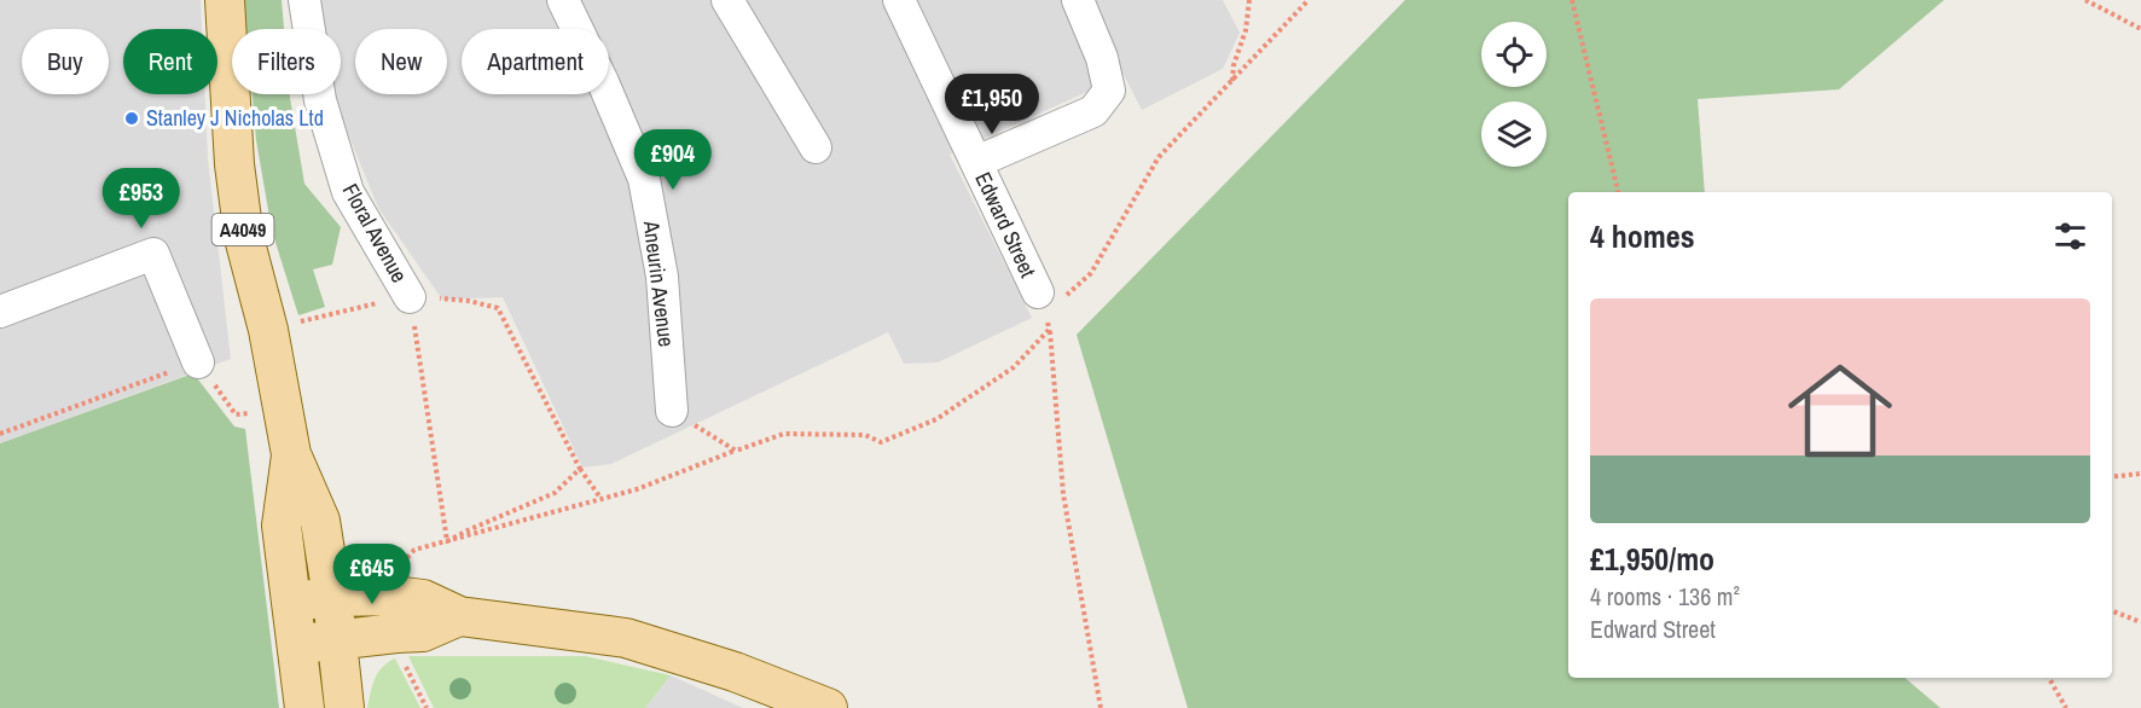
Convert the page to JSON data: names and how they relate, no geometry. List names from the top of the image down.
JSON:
{
  "streets": {
    "main road": ["A4049"],
    "street": ["Edward Street", "Floral Avenue", "Aneurin Avenue"]
  },
  "places": ["Stanley J Nicholas Ltd"],
  "page": {
    "chip": [
      "Buy",
      "Rent",
      "Filters",
      "New",
      "Apartment"
    ],
    "price": [
      "£1,950",
      "£904",
      "£953",
      "£645"
    ],
    "heading": "4 homes",
    "list": [
      {
        "name": "£1,950/mo",
        "note": "4 rooms · 136 m² · Edward Street"
      }
    ]
  }
}
